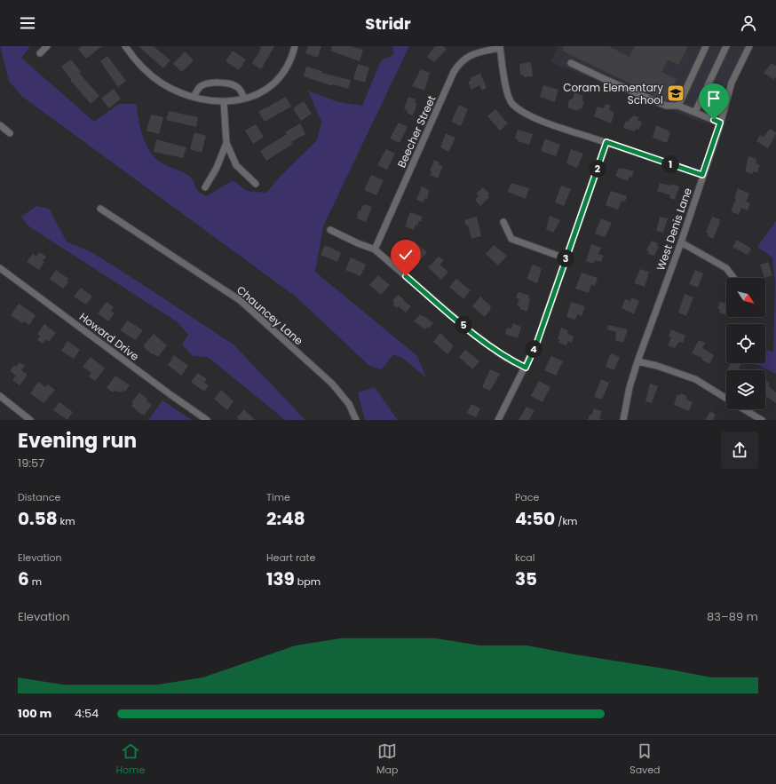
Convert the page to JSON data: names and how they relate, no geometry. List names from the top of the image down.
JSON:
{
  "streets": {
    "street": [
      "Beecher Street",
      "West Denis Lane",
      "Chauncey Lane",
      "Howard Drive"
    ]
  },
  "places": {
    "school or university": ["Coram Elementary School"]
  },
  "north": "bottom right",
  "page": {
    "header": "Stridr",
    "pins": [
      "1",
      "2",
      "3",
      "5",
      "4"
    ],
    "heading": ["Evening run", "19:57"],
    "stats": [
      ["Distance", "0.58 km"],
      ["Time", "2:48"],
      ["Pace", "4:50 /km"],
      ["Elevation", "6 m"],
      ["Heart rate", "139 bpm"],
      ["kcal", "35"]
    ],
    "chart": ["Elevation", "83–89 m"],
    "list": [
      {
        "name": "100 m",
        "note": "4:54"
      }
    ],
    "tabs": ["Home", "Map", "Saved"]
  }
}
